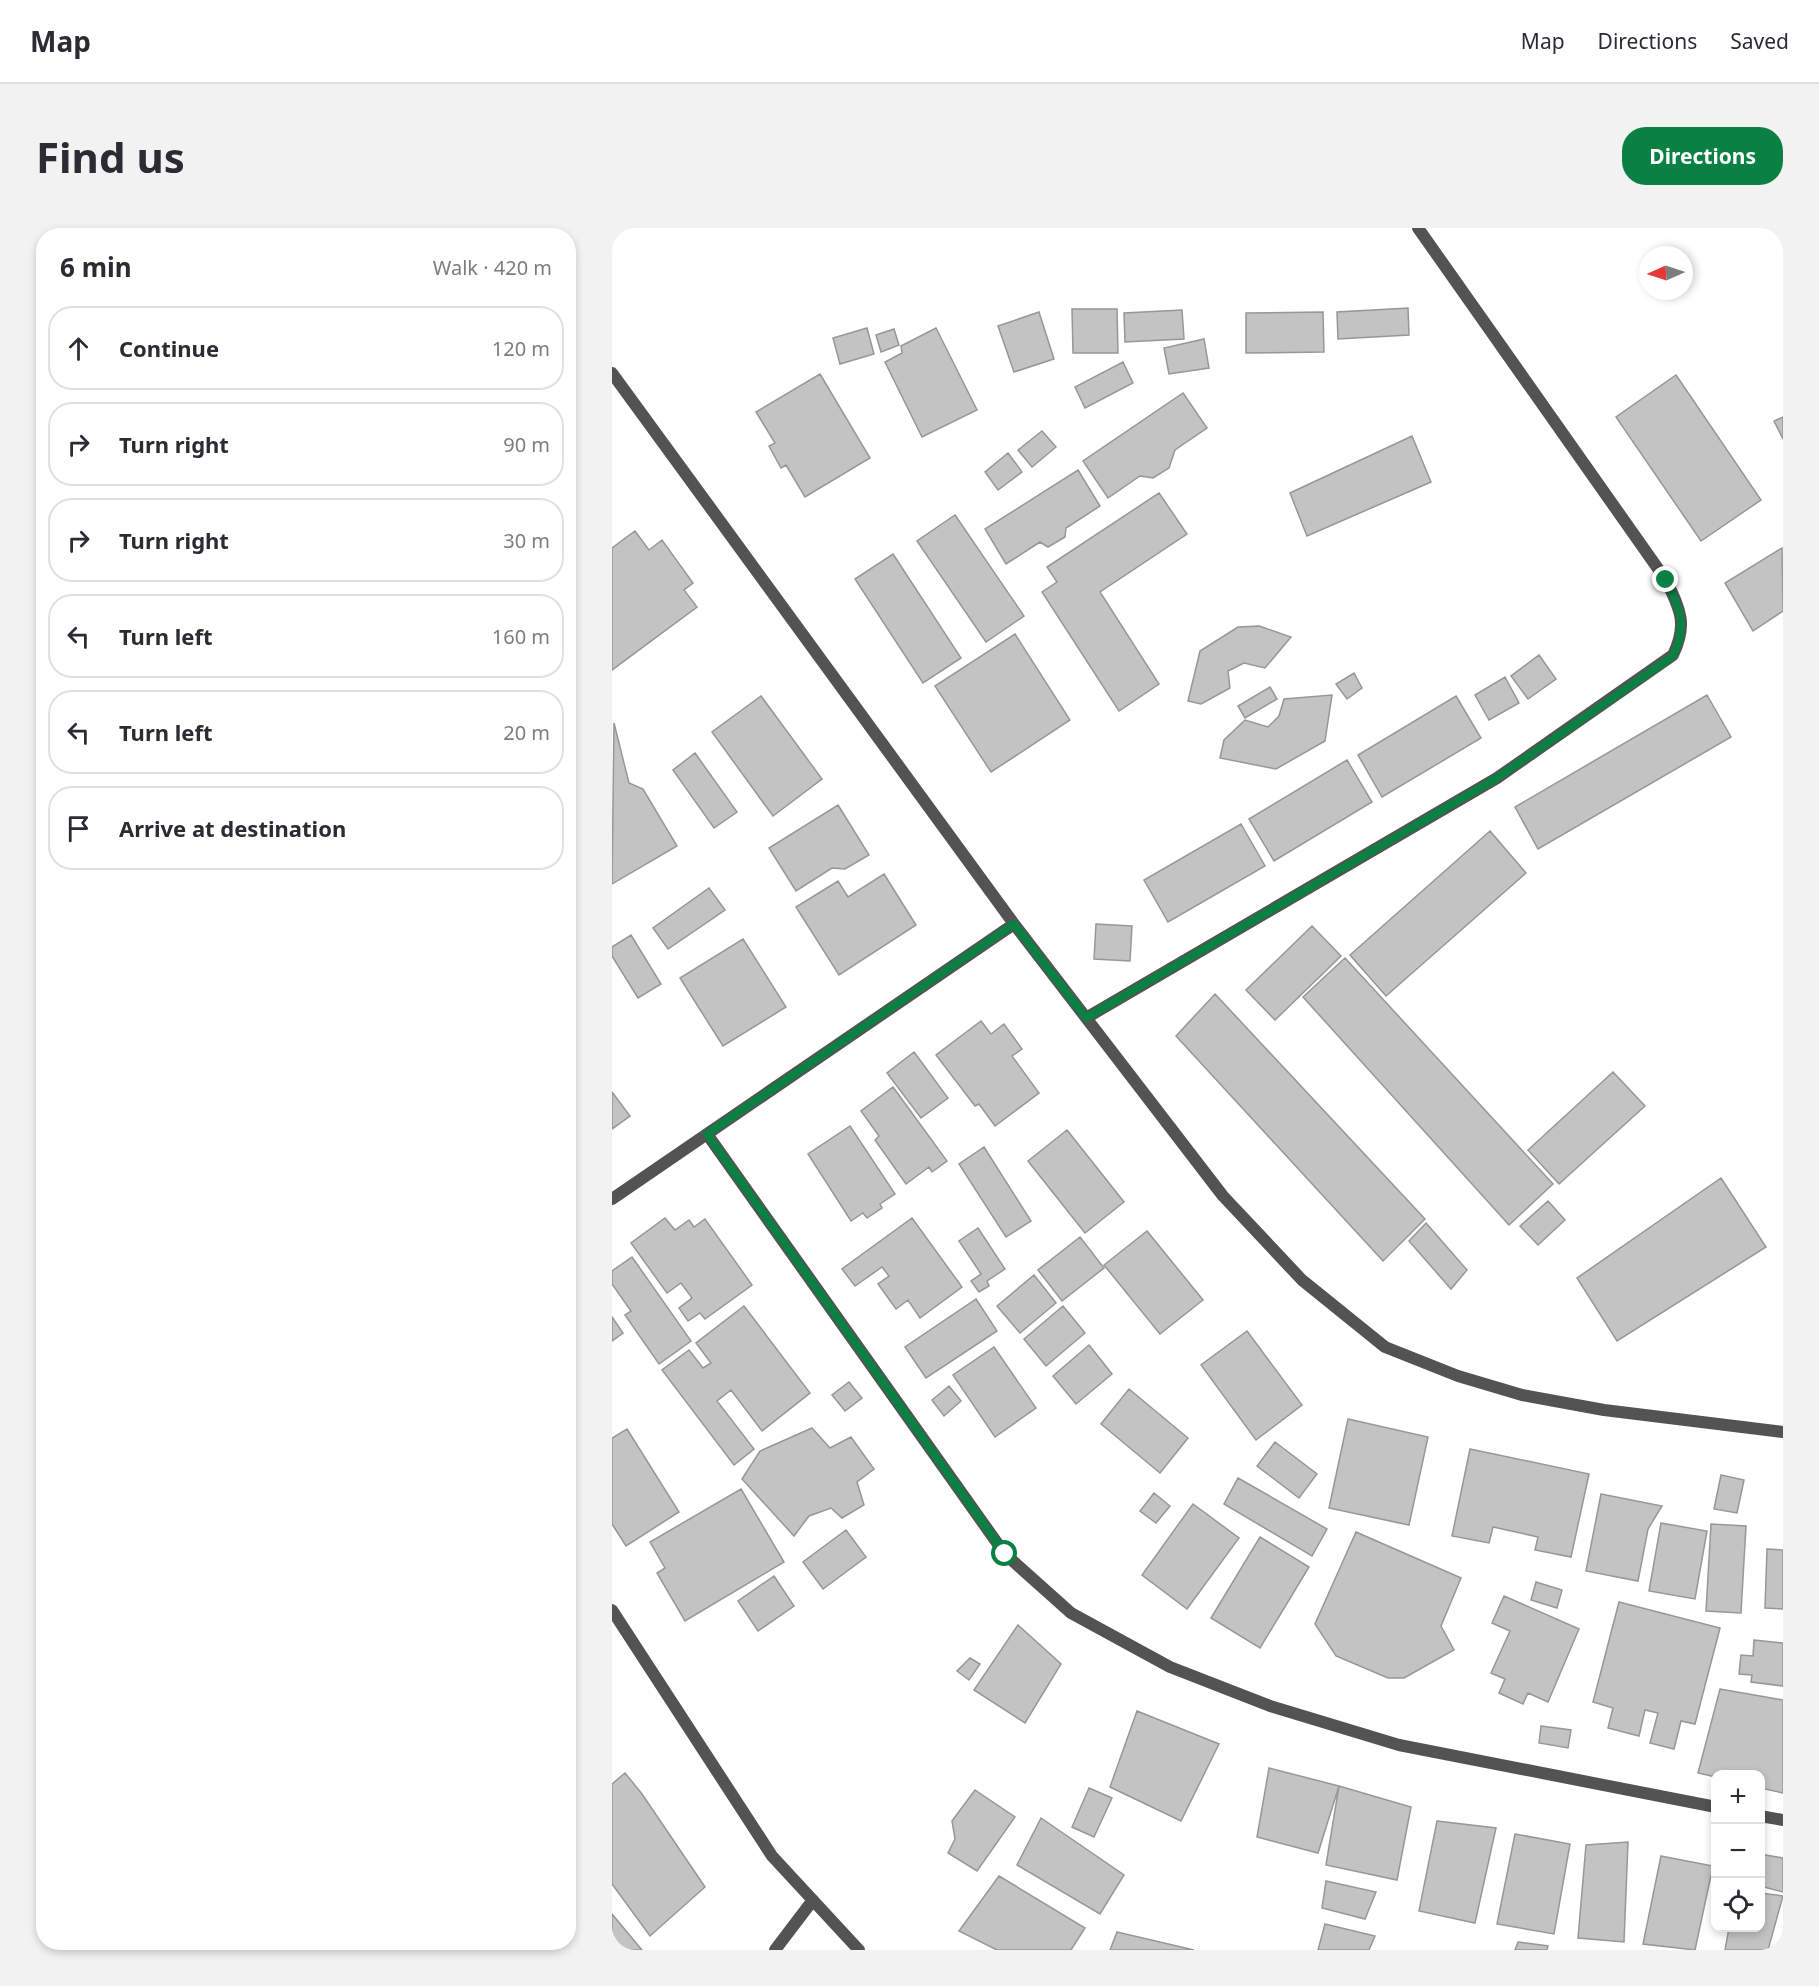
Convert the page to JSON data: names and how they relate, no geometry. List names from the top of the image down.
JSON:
{
  "north": "left",
  "page": {
    "header": "Map",
    "nav": ["Map", "Directions", "Saved"],
    "buttons": "Directions",
    "title": "Find us",
    "heading": ["6 min", "Walk · 420 m"],
    "list": [
      ["Continue", "120 m"],
      ["Turn right", "90 m"],
      ["Turn right", "30 m"],
      ["Turn left", "160 m"],
      ["Turn left", "20 m"],
      "Arrive at destination"
    ],
    "map_buttons": ["+", "−"]
  }
}
